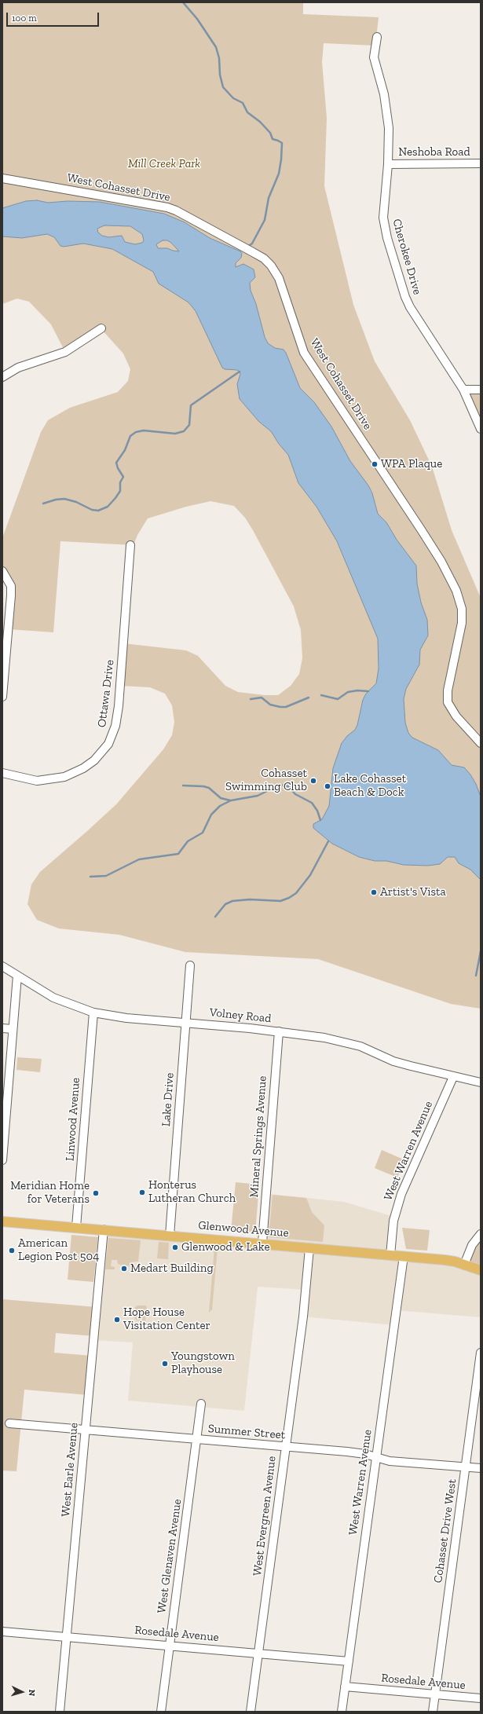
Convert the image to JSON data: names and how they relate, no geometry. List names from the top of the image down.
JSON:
{
  "streets": {
    "main road": ["Glenwood Avenue"],
    "street": [
      "Neshoba Road",
      "West Cohasset Drive",
      "Cherokee Drive",
      "Ottawa Drive",
      "Volney Road",
      "Lake Drive",
      "Linwood Avenue",
      "Mineral Springs Avenue",
      "West Warren Avenue",
      "Summer Street",
      "West Earle Avenue",
      "West Evergreen Avenue",
      "Cohasset Drive West",
      "West Glenaven Avenue",
      "Rosedale Avenue"
    ]
  },
  "crossings": [
    ["Neshoba Road", "Cherokee Drive"],
    ["Volney Road", "Lake Drive"],
    ["Volney Road", "Linwood Avenue"],
    ["Volney Road", "Mineral Springs Avenue"],
    ["Volney Road", "West Warren Avenue"],
    ["Lake Drive", "Glenwood Avenue"],
    ["Linwood Avenue", "Glenwood Avenue"],
    ["Mineral Springs Avenue", "Glenwood Avenue"],
    ["West Warren Avenue", "Glenwood Avenue"],
    ["West Warren Avenue", "Summer Street"],
    ["West Warren Avenue", "Rosedale Avenue"],
    ["Glenwood Avenue", "West Earle Avenue"],
    ["Glenwood Avenue", "West Evergreen Avenue"],
    ["Summer Street", "West Earle Avenue"],
    ["Summer Street", "West Evergreen Avenue"],
    ["Summer Street", "Cohasset Drive West"],
    ["Summer Street", "West Glenaven Avenue"],
    ["West Earle Avenue", "Rosedale Avenue"],
    ["West Evergreen Avenue", "Rosedale Avenue"],
    ["Cohasset Drive West", "Rosedale Avenue"],
    ["West Glenaven Avenue", "Rosedale Avenue"]
  ],
  "parks": ["Mill Creek Park"],
  "places": [
    "WPA Plaque",
    "Cohasset Swimming Club",
    "Lake Cohasset Beach & Dock",
    "Artist's Vista",
    "Honterus Lutheran Church",
    "Meridian Home for Veterans",
    "Glenwood & Lake",
    "American Legion Post 504",
    "Medart Building",
    "Hope House Visitation Center",
    "Youngstown Playhouse"
  ],
  "scale_bar": "100 m",
  "north": "right"
}
